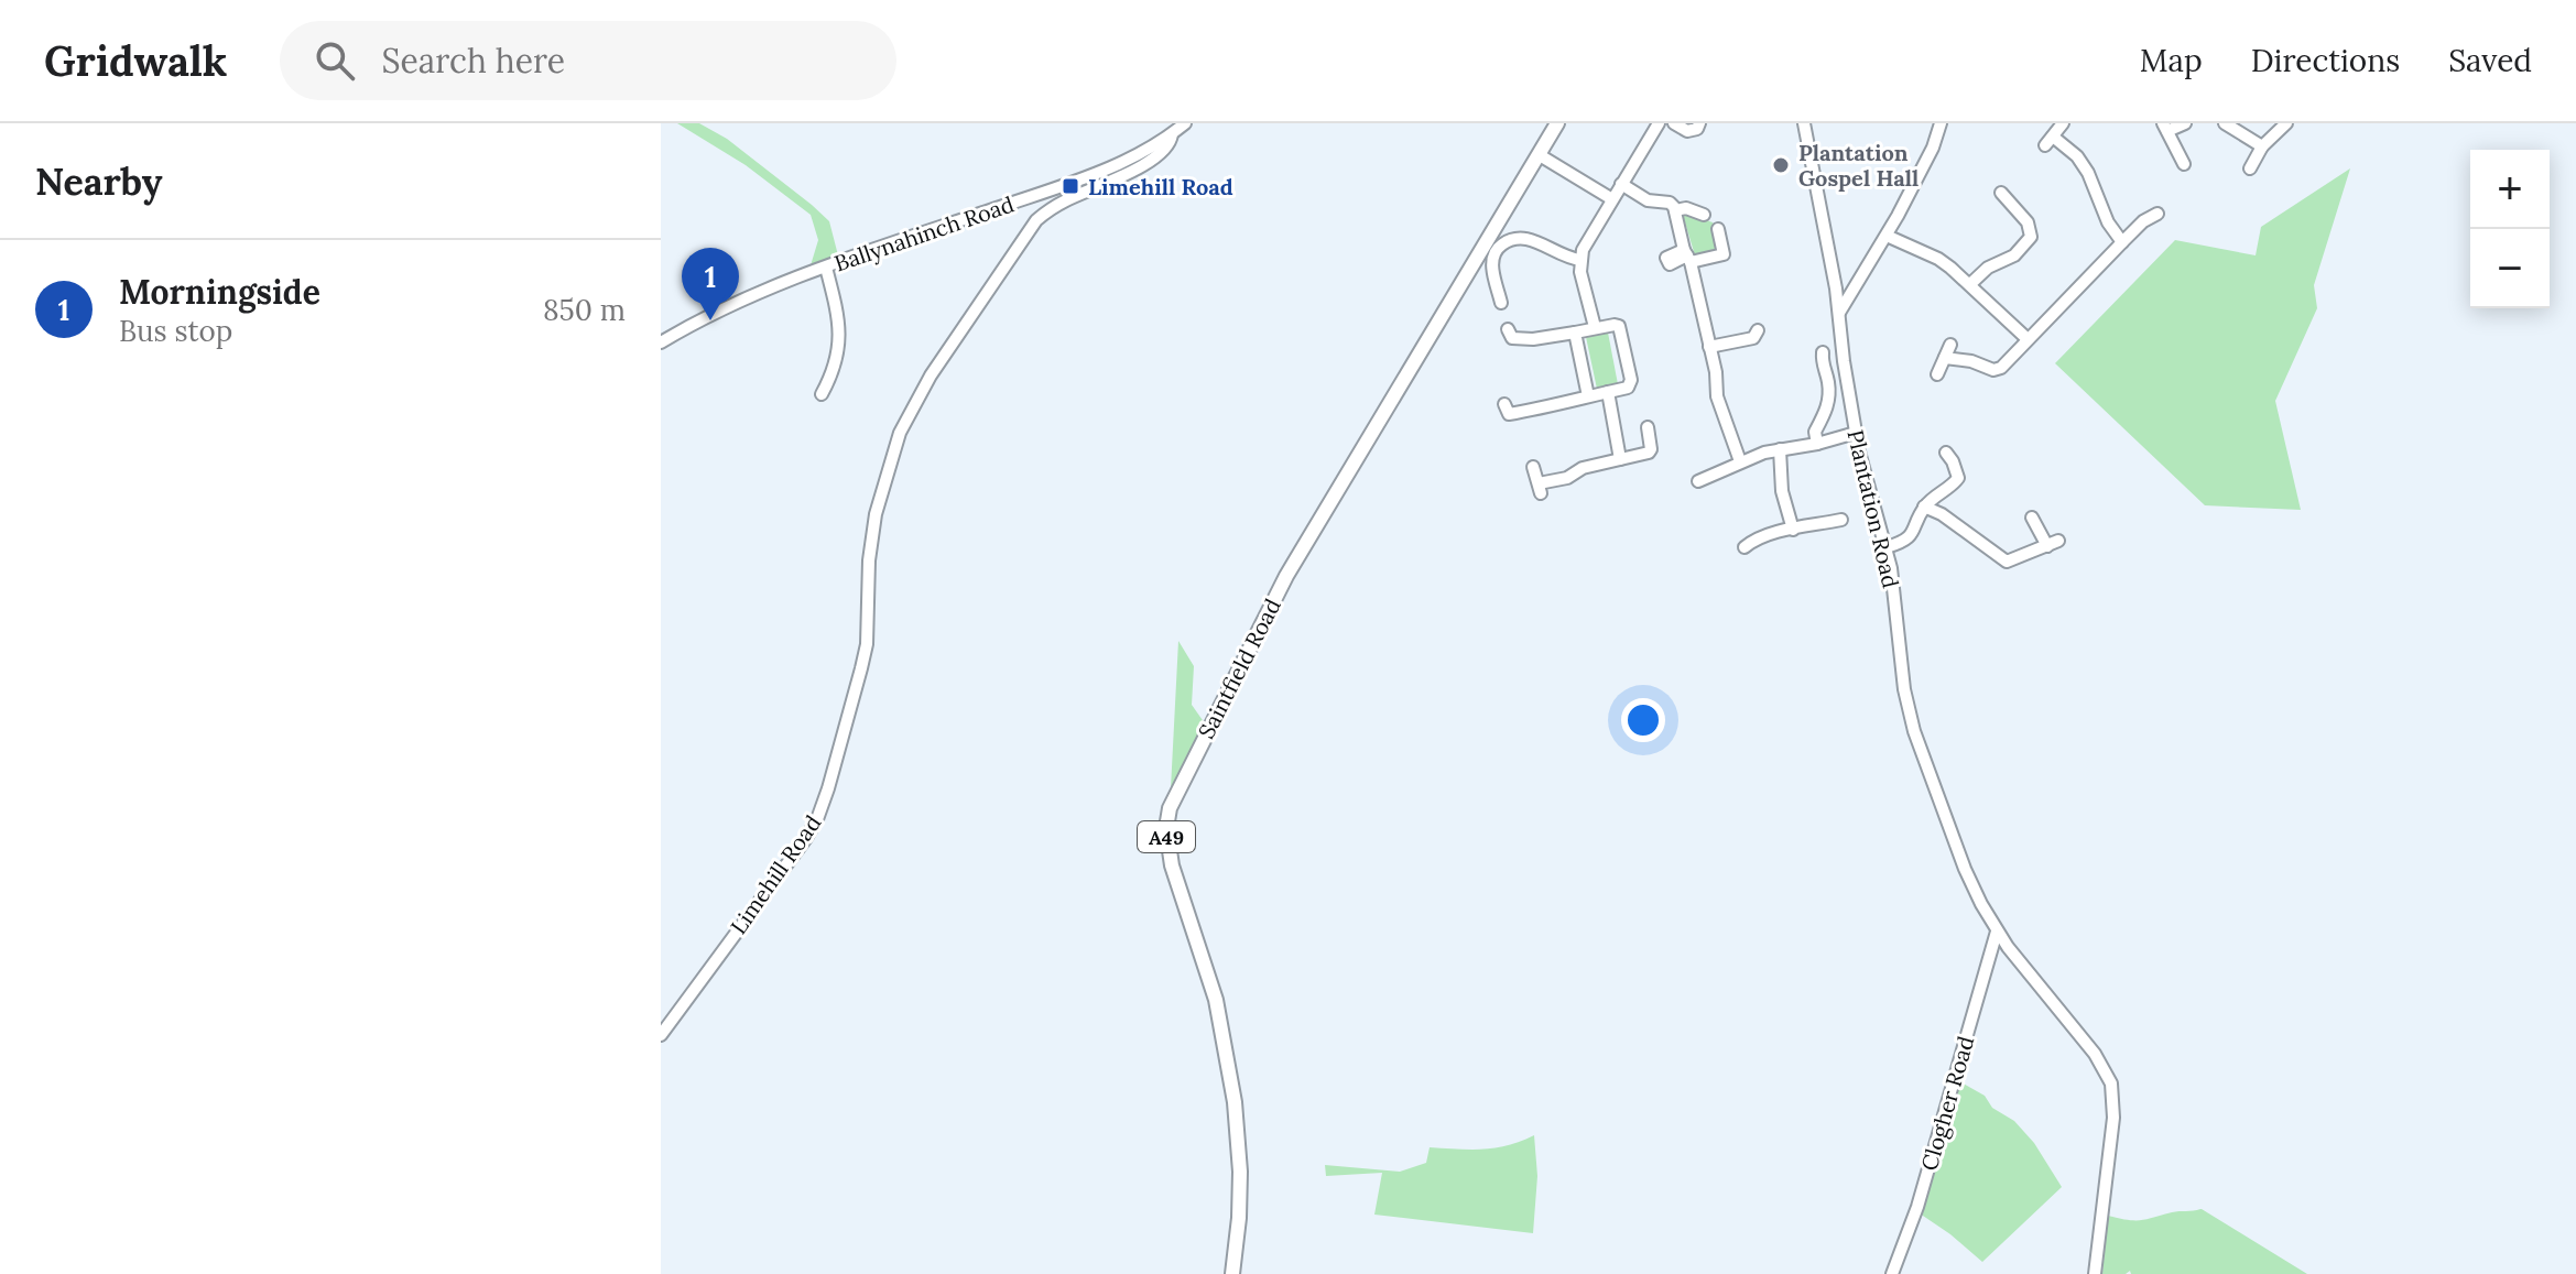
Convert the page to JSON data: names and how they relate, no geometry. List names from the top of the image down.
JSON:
{
  "streets": {
    "main road": ["Saintfield Road", "A49"],
    "street": [
      "Ballynahinch Road",
      "Plantation Road",
      "Limehill Road",
      "Clogher Road"
    ]
  },
  "crossings": [
    ["Ballynahinch Road", "Limehill Road"],
    ["Plantation Road", "Clogher Road"]
  ],
  "places": {
    "other": ["Plantation Gospel Hall"],
    "transit": ["Limehill Road"]
  },
  "page": {
    "header": "Gridwalk",
    "search": "Search here",
    "nav": ["Map", "Directions", "Saved"],
    "heading": "Nearby",
    "map_buttons": ["+", "−"],
    "list": [
      {
        "mark": "1",
        "name": "Morningside",
        "note": "Bus stop",
        "value": "850 m"
      }
    ],
    "pins": "1"
  }
}
